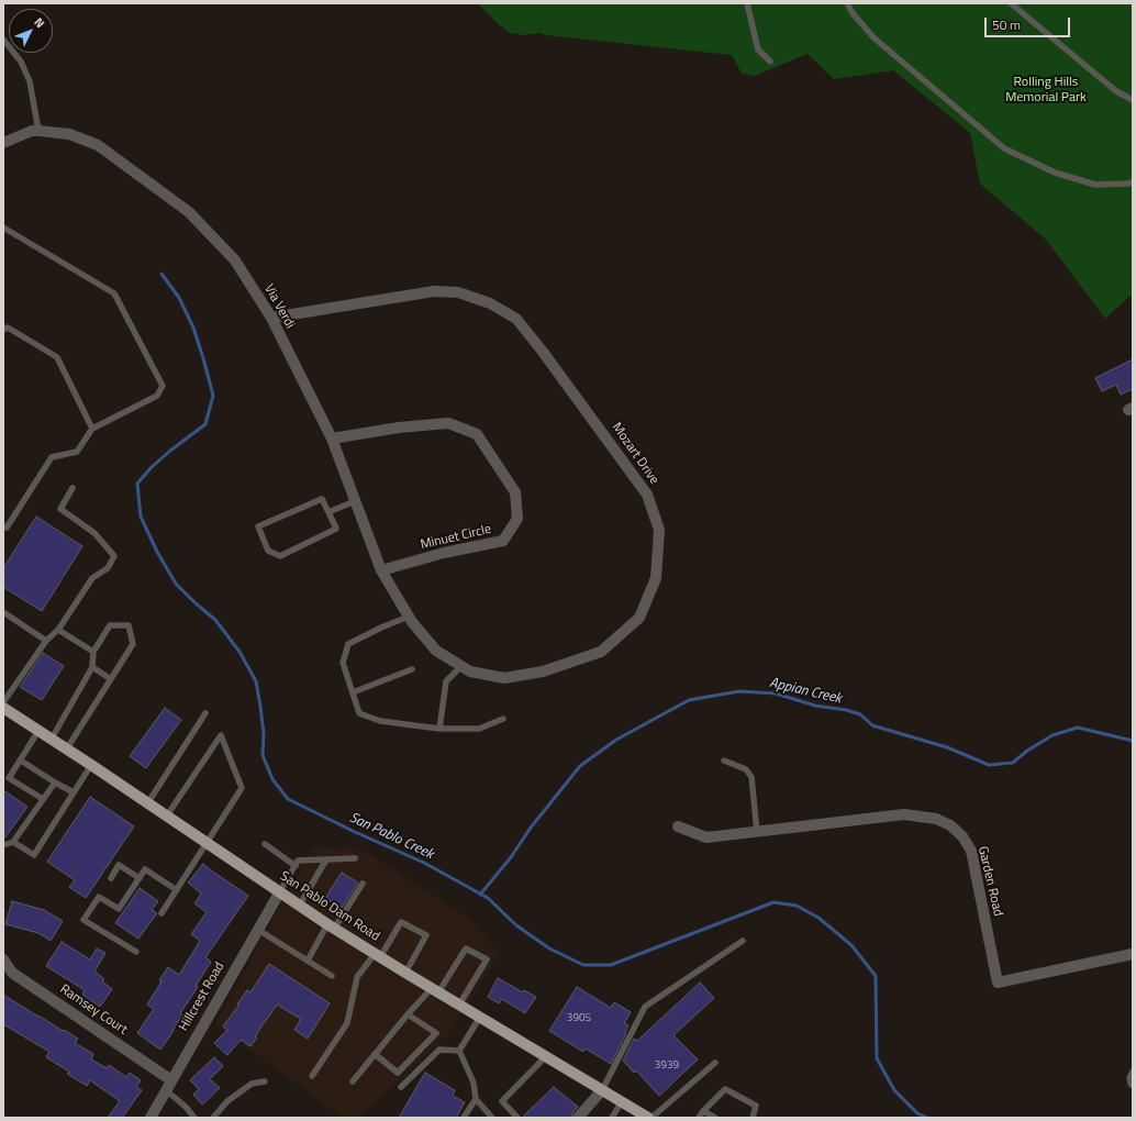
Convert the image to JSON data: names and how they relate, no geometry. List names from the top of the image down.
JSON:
{
  "streets": {
    "main road": ["San Pablo Dam Road"],
    "street": [
      "Via Verdi",
      "Mozart Drive",
      "Minuet Circle",
      "Garden Road",
      "Hillcrest Road",
      "Ramsey Court"
    ]
  },
  "crossings": [
    ["Via Verdi", "Mozart Drive"],
    ["Via Verdi", "Minuet Circle"],
    ["San Pablo Dam Road", "Hillcrest Road"],
    ["Hillcrest Road", "Ramsey Court"]
  ],
  "water": ["Appian Creek", "San Pablo Creek"],
  "parks": ["Rolling Hills Memorial Park"],
  "house_numbers": ["3905", "3939"],
  "scale_bar": "50 m",
  "north": "top right"
}
